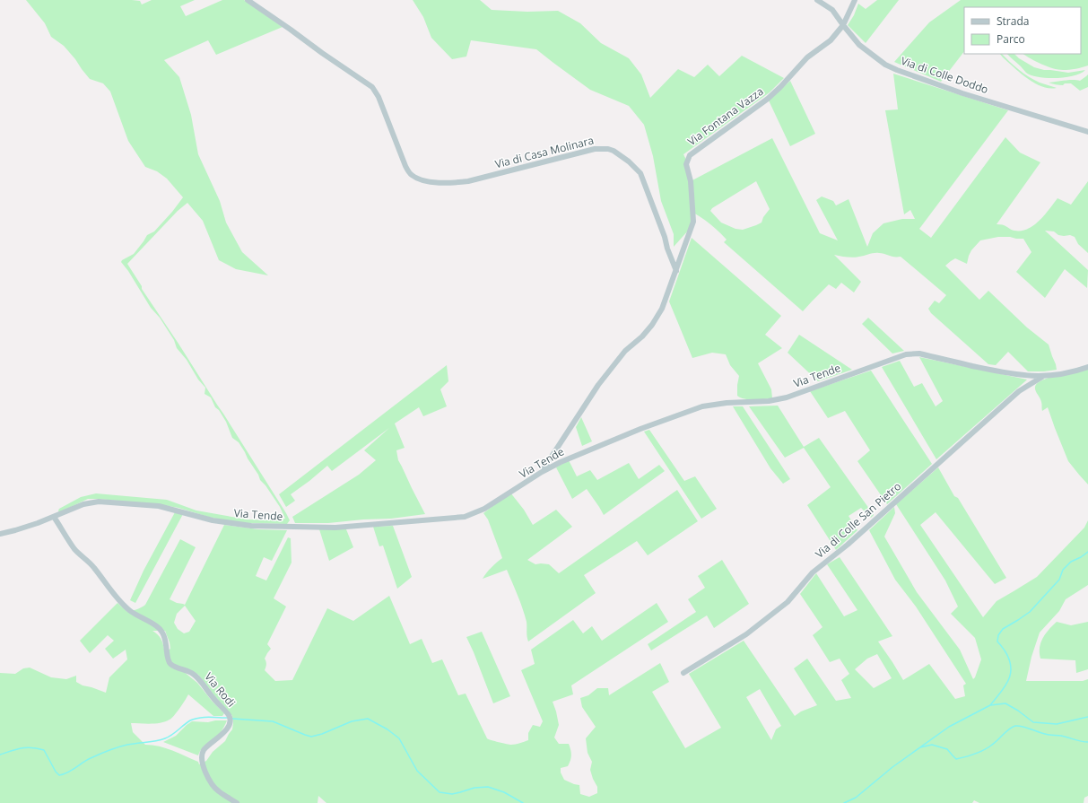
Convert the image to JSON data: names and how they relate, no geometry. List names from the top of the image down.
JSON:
{
  "streets": {
    "street": [
      "Via di Colle Doddo",
      "Via Fontana Vazza",
      "Via di Casa Molinara",
      "Via Tende",
      "Via di Colle San Pietro",
      "Via Rodi"
    ]
  },
  "crossings": [
    ["Via di Colle Doddo", "Via Fontana Vazza"],
    ["Via Fontana Vazza", "Via di Casa Molinara"],
    ["Via Tende", "Via di Colle San Pietro"],
    ["Via Tende", "Via Rodi"]
  ],
  "legend": ["Strada", "Parco"]
}
